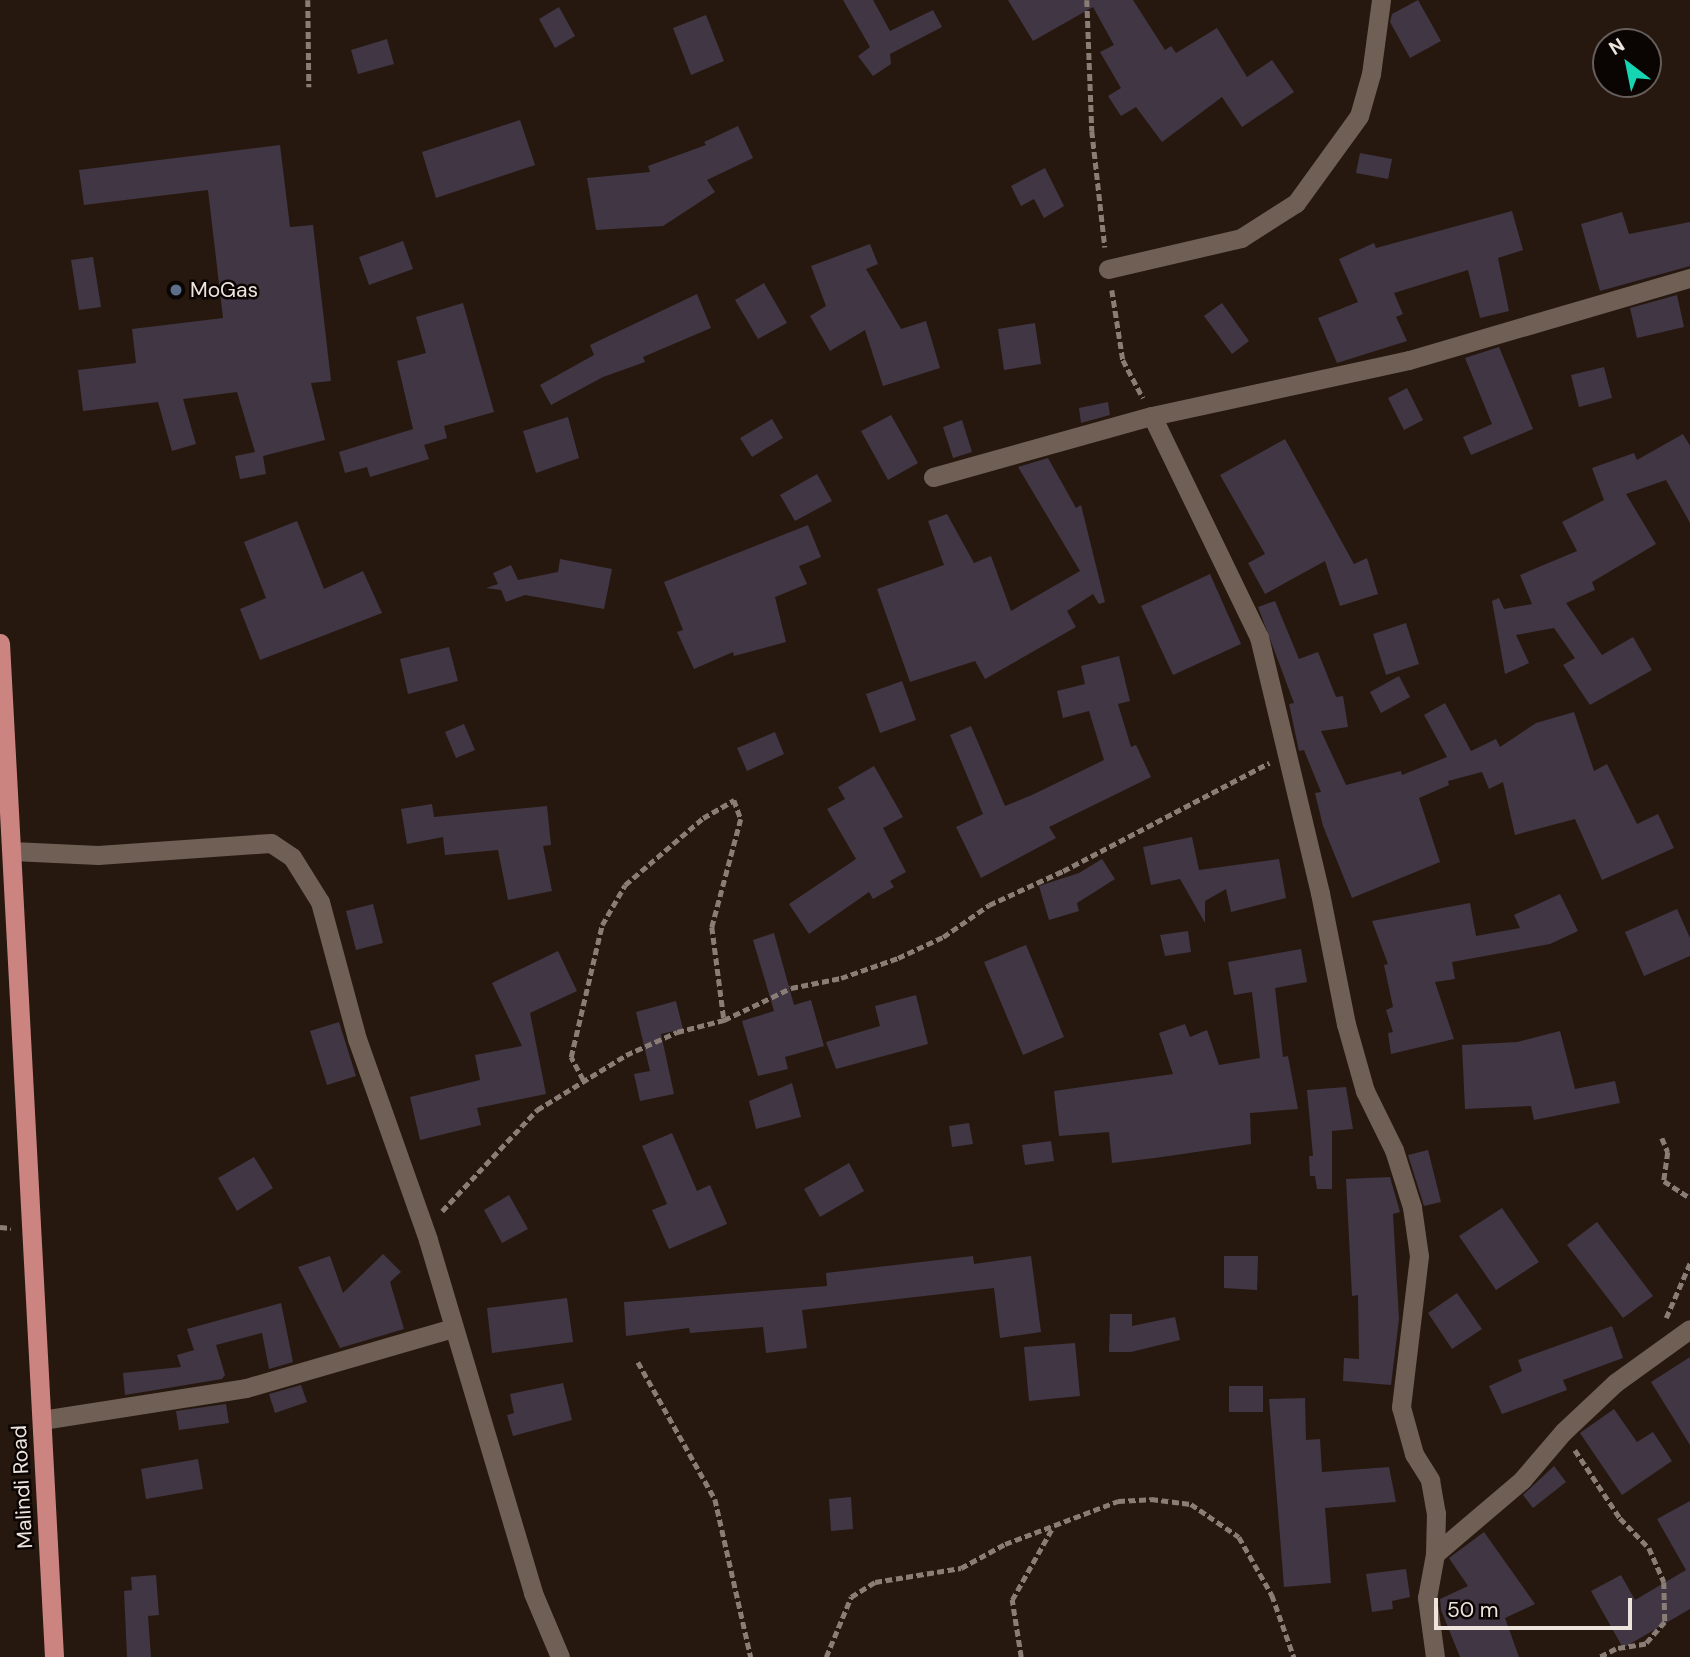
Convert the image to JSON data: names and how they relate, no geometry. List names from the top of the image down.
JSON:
{
  "streets": {
    "highway": ["Malindi Road"]
  },
  "places": ["MoGas"],
  "scale_bar": "50 m",
  "north": "top left"
}
